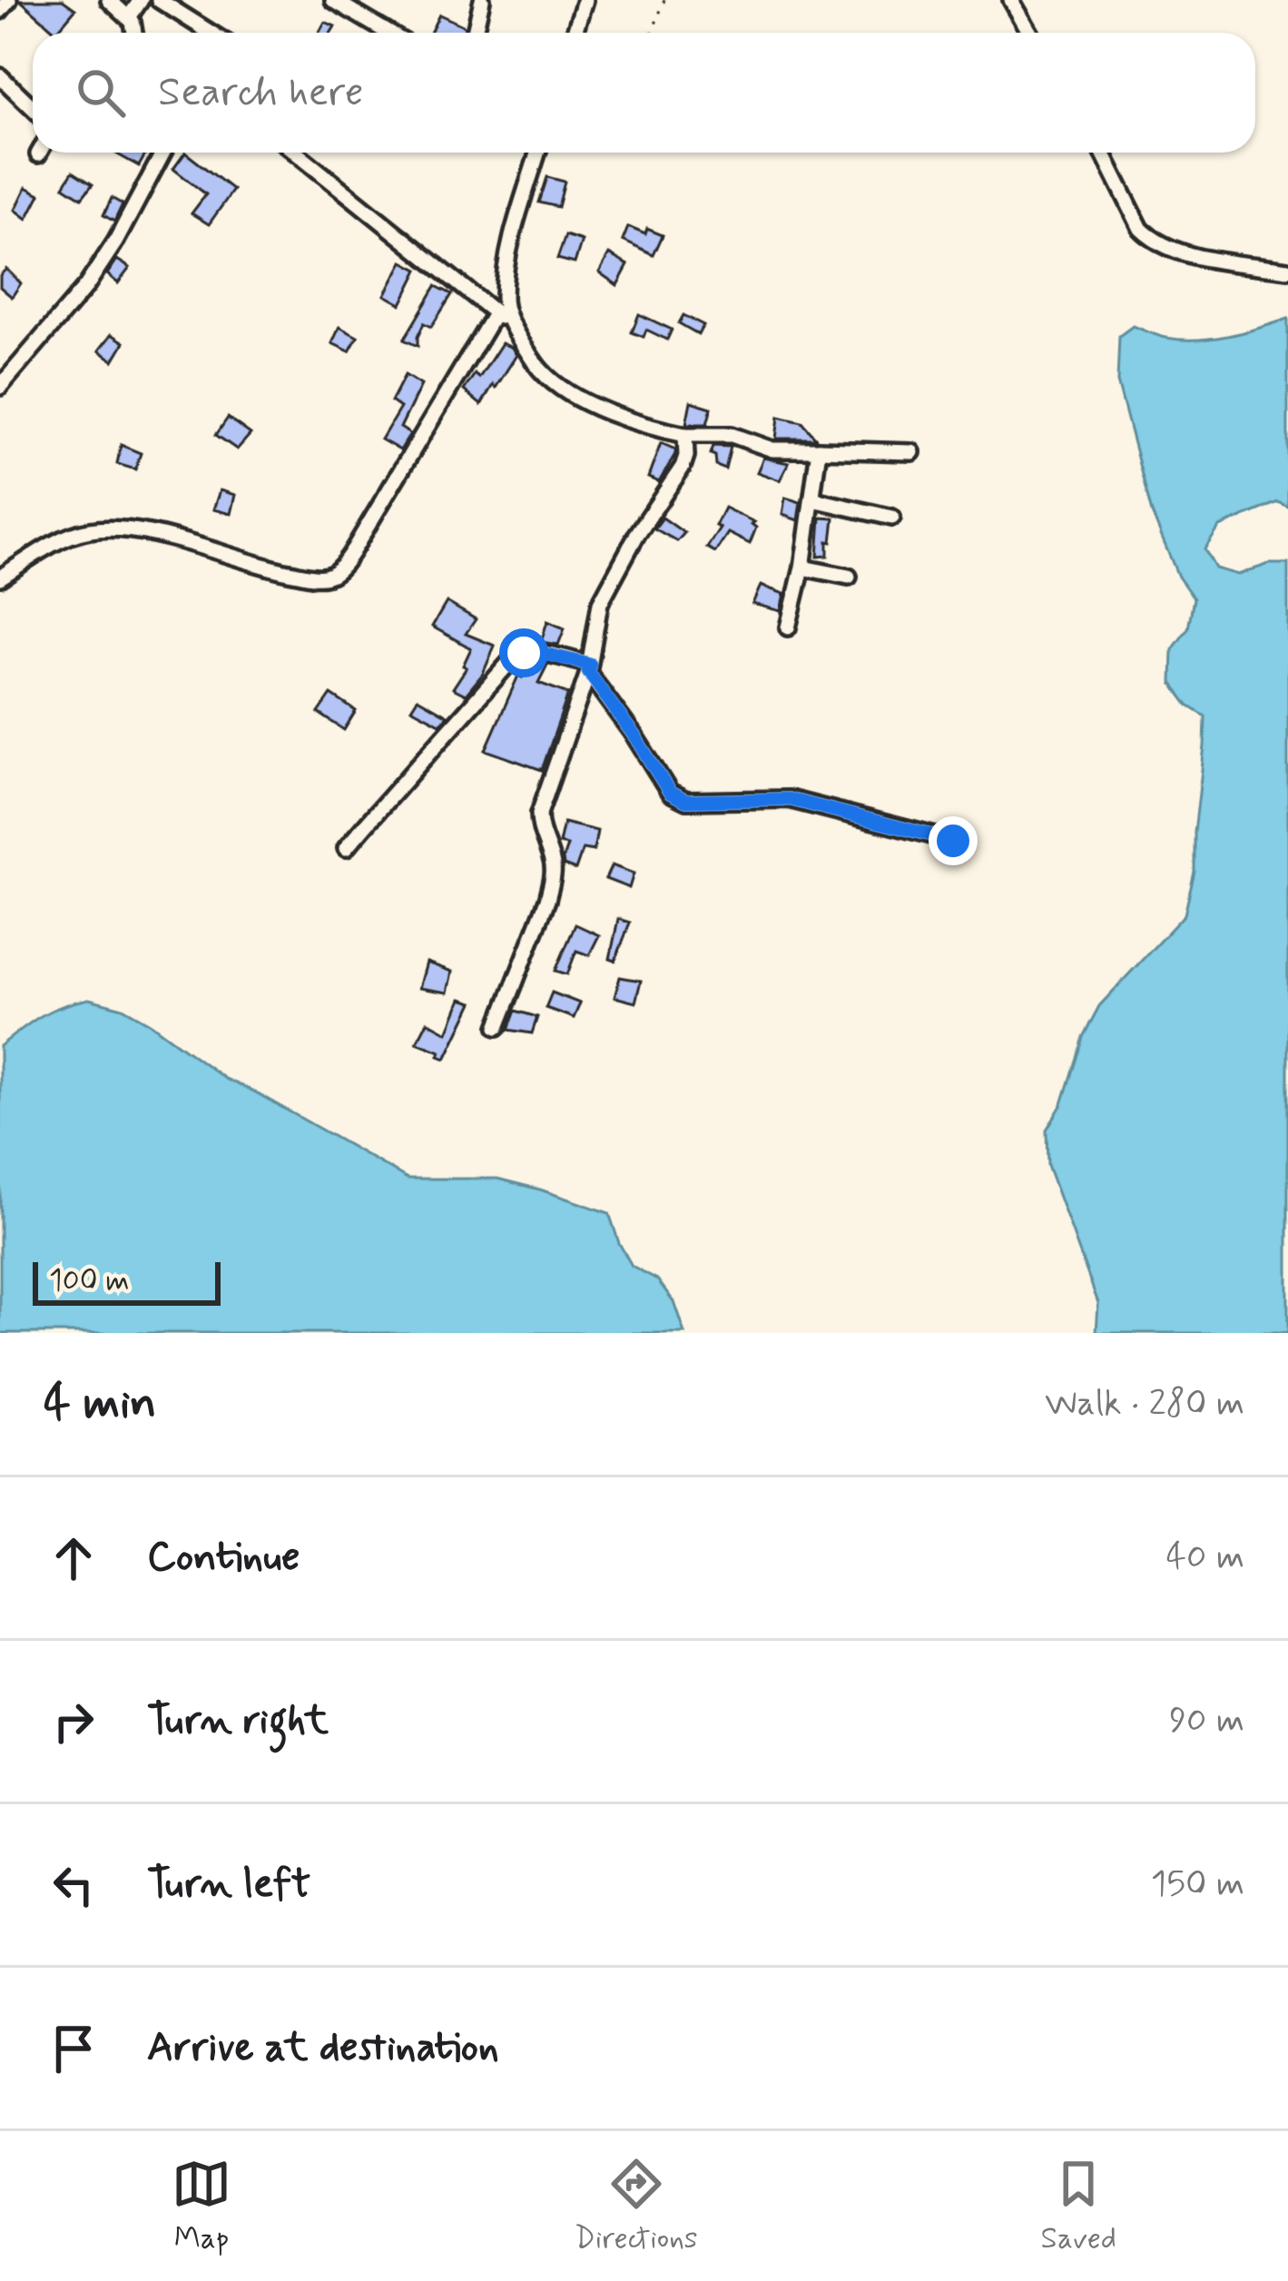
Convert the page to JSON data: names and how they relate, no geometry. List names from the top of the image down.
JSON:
{
  "scale_bar": "100 m",
  "page": {
    "search": "Search here",
    "scale": "100 m",
    "heading": ["4 min", "Walk · 280 m"],
    "list": [
      ["Continue", "40 m"],
      ["Turn right", "90 m"],
      ["Turn left", "150 m"],
      "Arrive at destination"
    ],
    "nav": ["Map", "Directions", "Saved"]
  }
}
